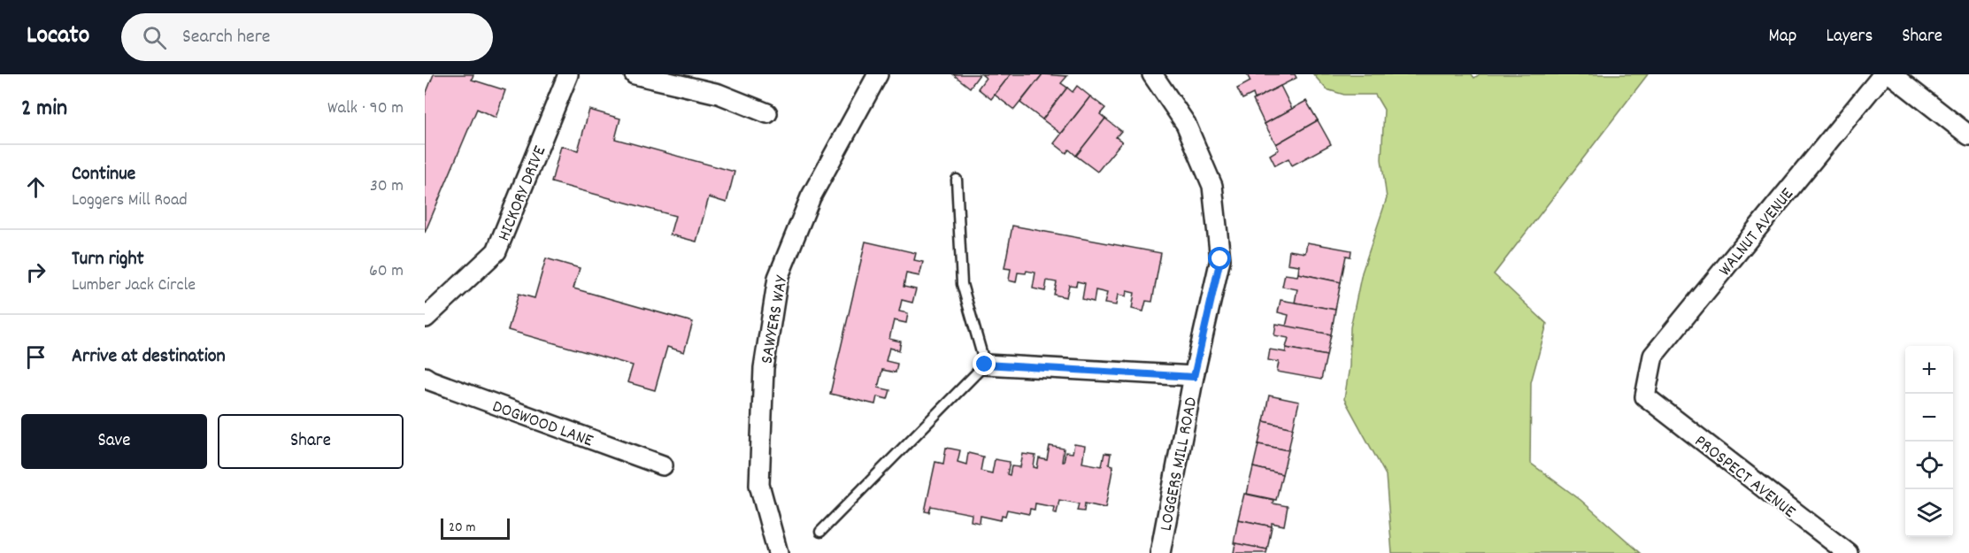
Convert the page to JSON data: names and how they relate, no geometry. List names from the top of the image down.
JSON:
{
  "streets": {
    "street": [
      "HICKORY DRIVE",
      "WALNUT AVENUE",
      "SAWYERS WAY",
      "DOGWOOD LANE",
      "LOGGERS MILL ROAD",
      "PROSPECT AVENUE"
    ]
  },
  "crossings": [
    ["WALNUT AVENUE", "PROSPECT AVENUE"]
  ],
  "scale_bar": "20 m",
  "page": {
    "header": "Locato",
    "search": "Search here",
    "nav": ["Map", "Layers", "Share"],
    "heading": ["2 min", "Walk · 90 m"],
    "list": [
      ["Continue", "Loggers Mill Road", "30 m"],
      ["Turn right", "Lumber Jack Circle", "60 m"],
      "Arrive at destination"
    ],
    "map_buttons": ["+", "−"],
    "buttons": ["Save", "Share"],
    "scale": "20 m"
  }
}
